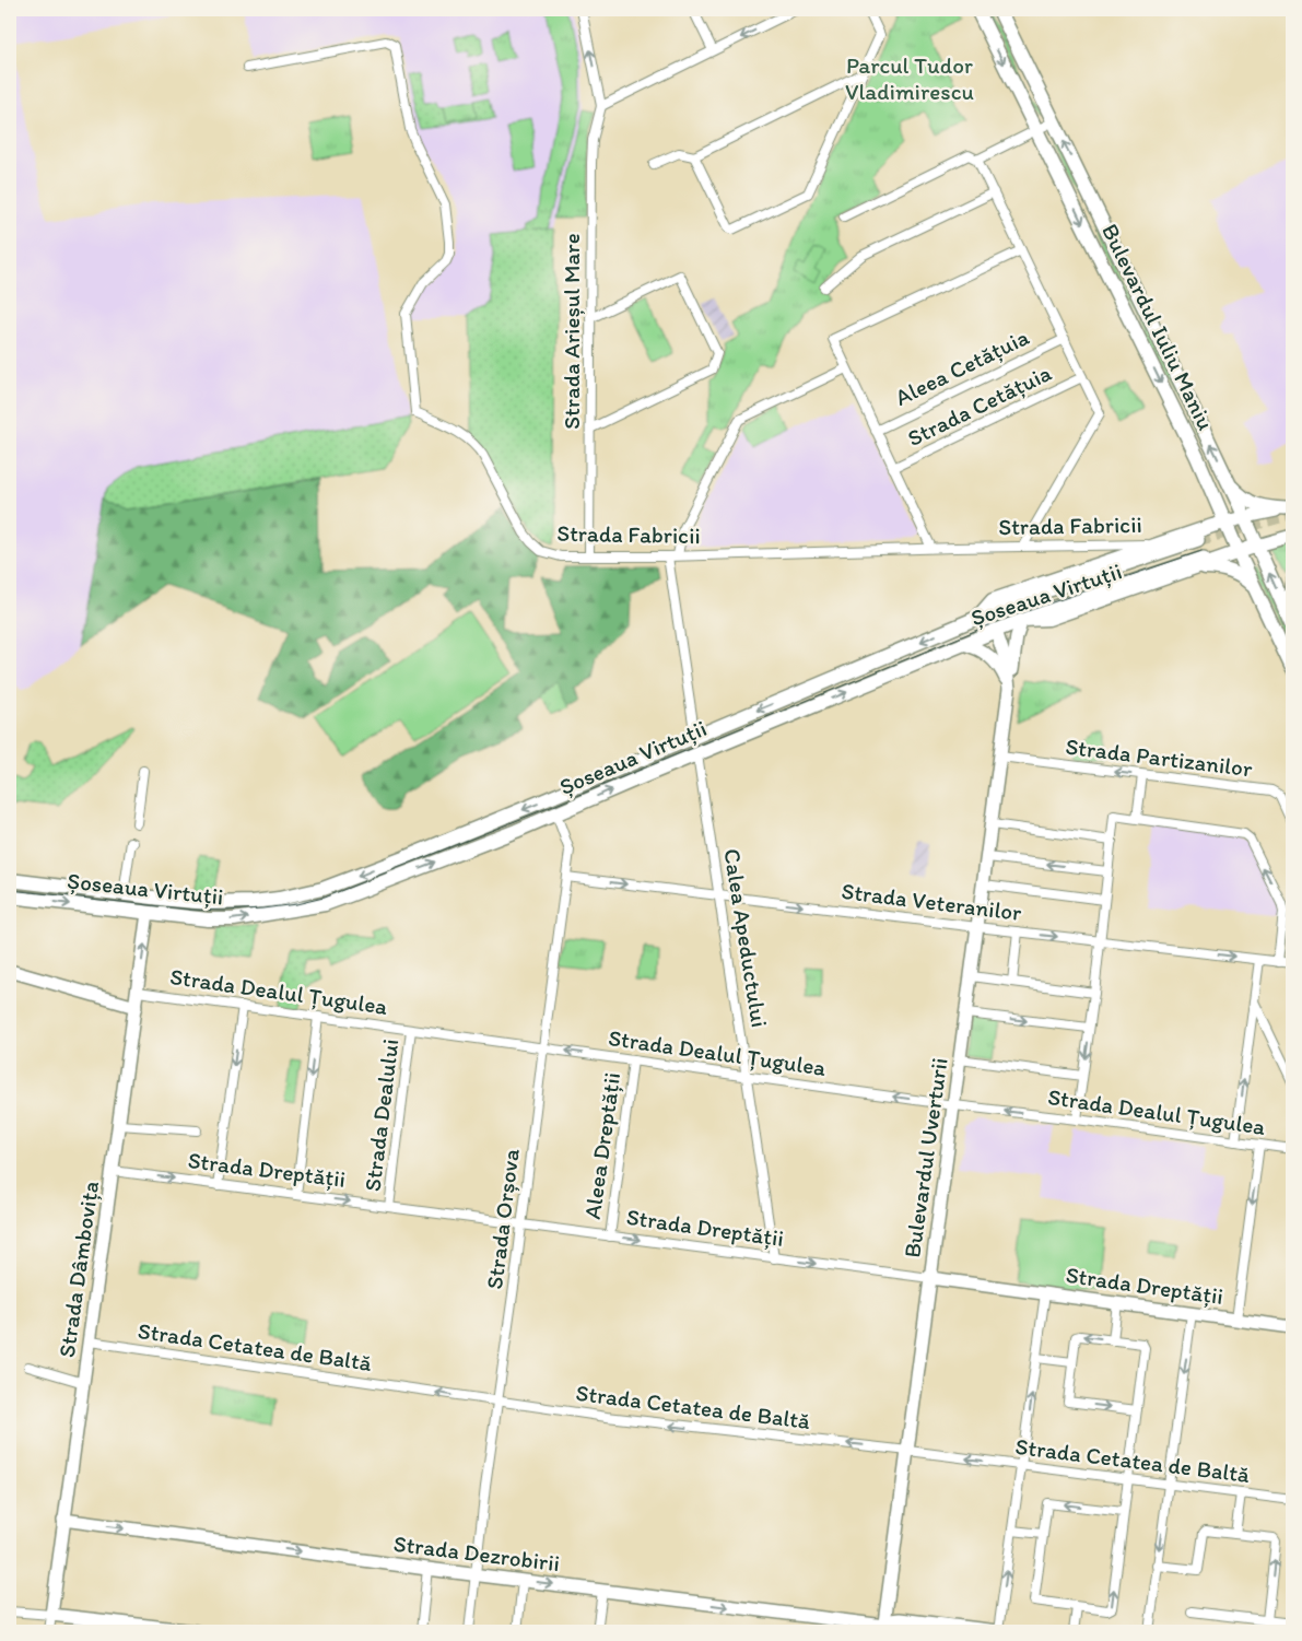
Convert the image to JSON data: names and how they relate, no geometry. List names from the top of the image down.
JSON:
{
  "streets": {
    "main road": ["Bulevardul Iuliu Maniu", "Șoseaua Virtuții"],
    "street": [
      "Strada Arieșul Mare",
      "Aleea Cetățuia",
      "Strada Cetățuia",
      "Strada Fabricii",
      "Strada Partizanilor",
      "Strada Veteranilor",
      "Calea Apeductului",
      "Strada Dealul Țugulea",
      "Strada Dealului",
      "Aleea Dreptății",
      "Bulevardul Uverturii",
      "Strada Dreptății",
      "Strada Orșova",
      "Strada Dâmbovița",
      "Strada Cetatea de Baltă",
      "Strada Dezrobirii"
    ]
  },
  "crossings": [
    ["Bulevardul Iuliu Maniu", "Șoseaua Virtuții"],
    ["Strada Arieșul Mare", "Strada Fabricii"],
    ["Aleea Cetățuia", "Strada Cetățuia"],
    ["Aleea Cetățuia", "Strada Fabricii"],
    ["Strada Cetățuia", "Strada Fabricii"],
    ["Strada Fabricii", "Șoseaua Virtuții"],
    ["Șoseaua Virtuții", "Calea Apeductului"],
    ["Șoseaua Virtuții", "Bulevardul Uverturii"],
    ["Șoseaua Virtuții", "Strada Orșova"],
    ["Șoseaua Virtuții", "Strada Dâmbovița"],
    ["Strada Partizanilor", "Bulevardul Uverturii"],
    ["Strada Veteranilor", "Calea Apeductului"],
    ["Strada Veteranilor", "Bulevardul Uverturii"],
    ["Strada Veteranilor", "Strada Orșova"],
    ["Calea Apeductului", "Strada Dealul Țugulea"],
    ["Calea Apeductului", "Strada Dreptății"],
    ["Strada Dealul Țugulea", "Strada Dealului"],
    ["Strada Dealul Țugulea", "Aleea Dreptății"],
    ["Strada Dealul Țugulea", "Bulevardul Uverturii"],
    ["Strada Dealul Țugulea", "Strada Orșova"],
    ["Strada Dealul Țugulea", "Strada Dâmbovița"],
    ["Strada Dealului", "Strada Dreptății"],
    ["Aleea Dreptății", "Strada Dreptății"],
    ["Bulevardul Uverturii", "Strada Dreptății"],
    ["Bulevardul Uverturii", "Strada Cetatea de Baltă"],
    ["Bulevardul Uverturii", "Strada Dezrobirii"],
    ["Strada Dreptății", "Strada Orșova"],
    ["Strada Dreptății", "Strada Dâmbovița"],
    ["Strada Orșova", "Strada Cetatea de Baltă"],
    ["Strada Orșova", "Strada Dezrobirii"],
    ["Strada Dâmbovița", "Strada Cetatea de Baltă"],
    ["Strada Dâmbovița", "Strada Dezrobirii"]
  ],
  "one_way": [
    "Strada Dealul Țugulea",
    "Strada Dreptății",
    "Strada Cetatea de Baltă",
    "Strada Dezrobirii"
  ],
  "parks": ["Parcul Tudor Vladimirescu"]
}
